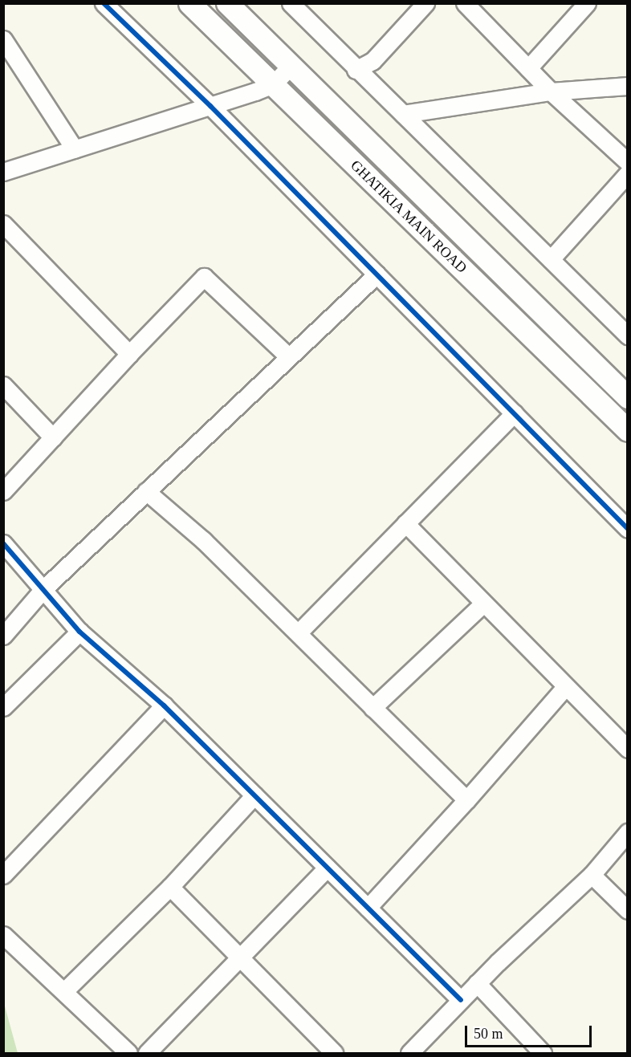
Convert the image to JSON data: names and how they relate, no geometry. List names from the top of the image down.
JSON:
{
  "streets": {
    "street": ["GHATIKIA MAIN ROAD"]
  },
  "scale_bar": "50 m"
}
